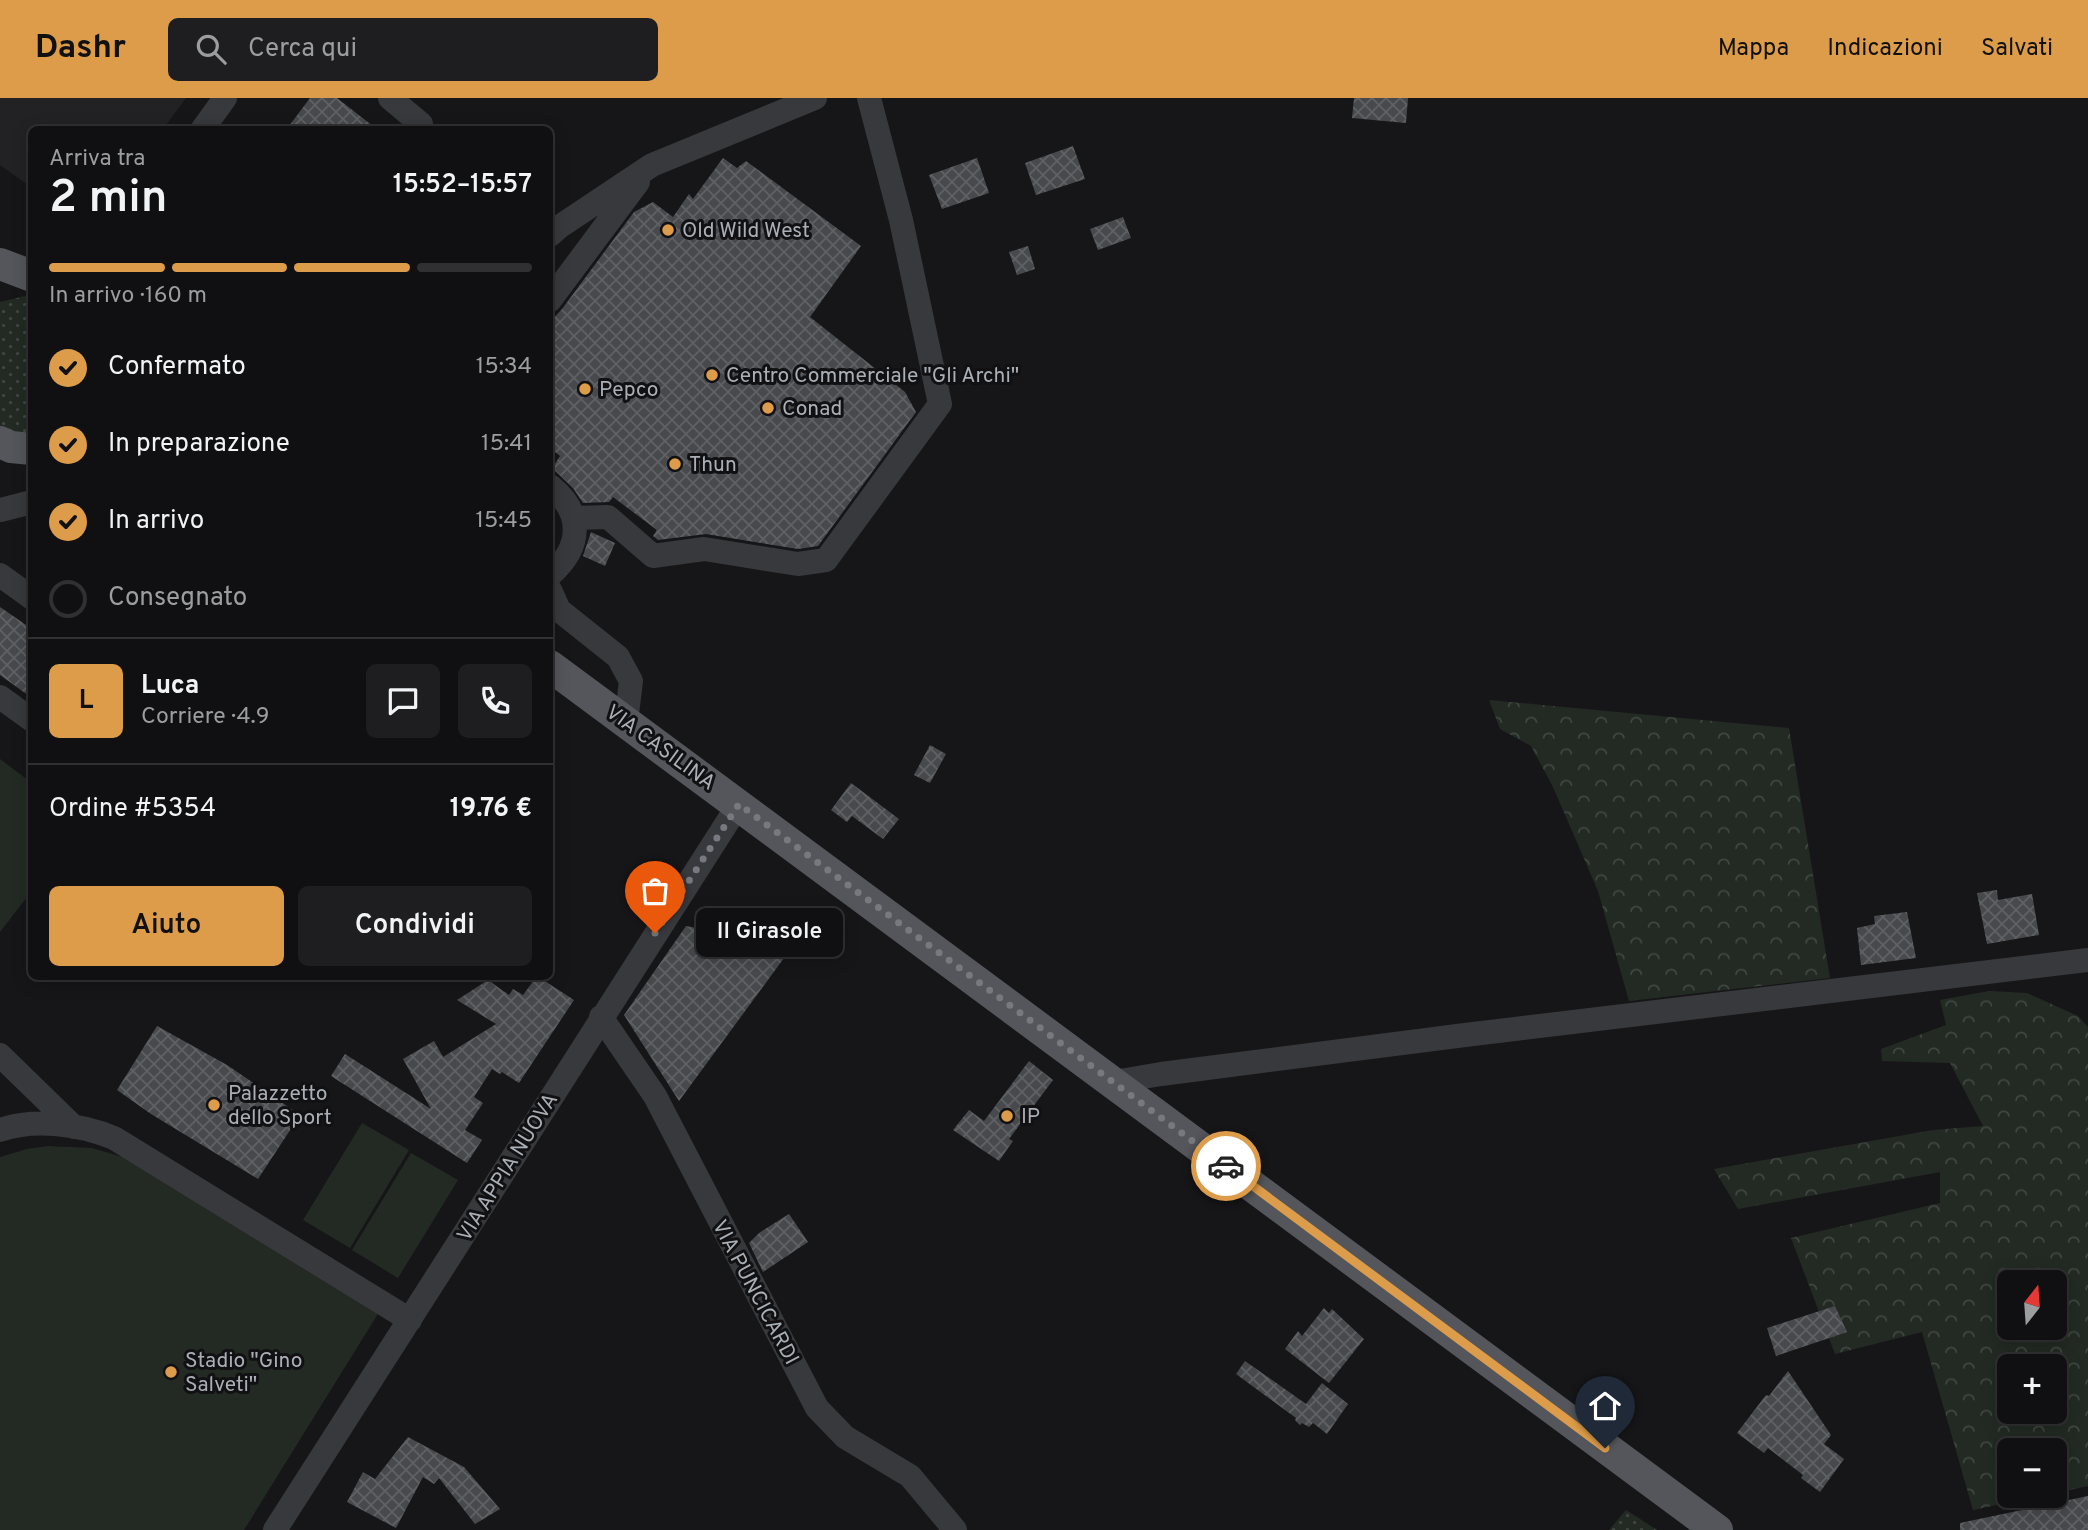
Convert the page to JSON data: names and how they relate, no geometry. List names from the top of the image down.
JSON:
{
  "streets": {
    "main road": ["VIA CASILINA"],
    "street": ["VIA APPIA NUOVA", "VIA PUNCICARDI"]
  },
  "crossings": [
    ["VIA CASILINA", "VIA APPIA NUOVA"],
    ["VIA APPIA NUOVA", "VIA PUNCICARDI"]
  ],
  "places": [
    "Old Wild West",
    "Centro Commerciale \"Gli Archi\"",
    "Pepco",
    "Conad",
    "Thun",
    "Il Girasole",
    "Palazzetto dello Sport",
    "IP",
    "Stadio \"Gino Salveti\""
  ],
  "north": "top",
  "page": {
    "header": "Dashr",
    "search": "Cerca qui",
    "nav": ["Mappa", "Indicazioni", "Salvati"],
    "heading": ["2 min", "Arriva tra", "15:52–15:57"],
    "panel": [
      "Luca",
      "Corriere · 4.9",
      "Ordine #5354",
      "19.76 €"
    ],
    "bar": "In arrivo · 160 m",
    "list": [
      ["Confermato", "15:34"],
      ["In preparazione", "15:41"],
      ["In arrivo", "15:45"],
      "Consegnato"
    ],
    "round": "L",
    "buttons": ["Aiuto", "Condividi"],
    "bubble": "Il Girasole",
    "map_buttons": ["+", "−"]
  }
}
